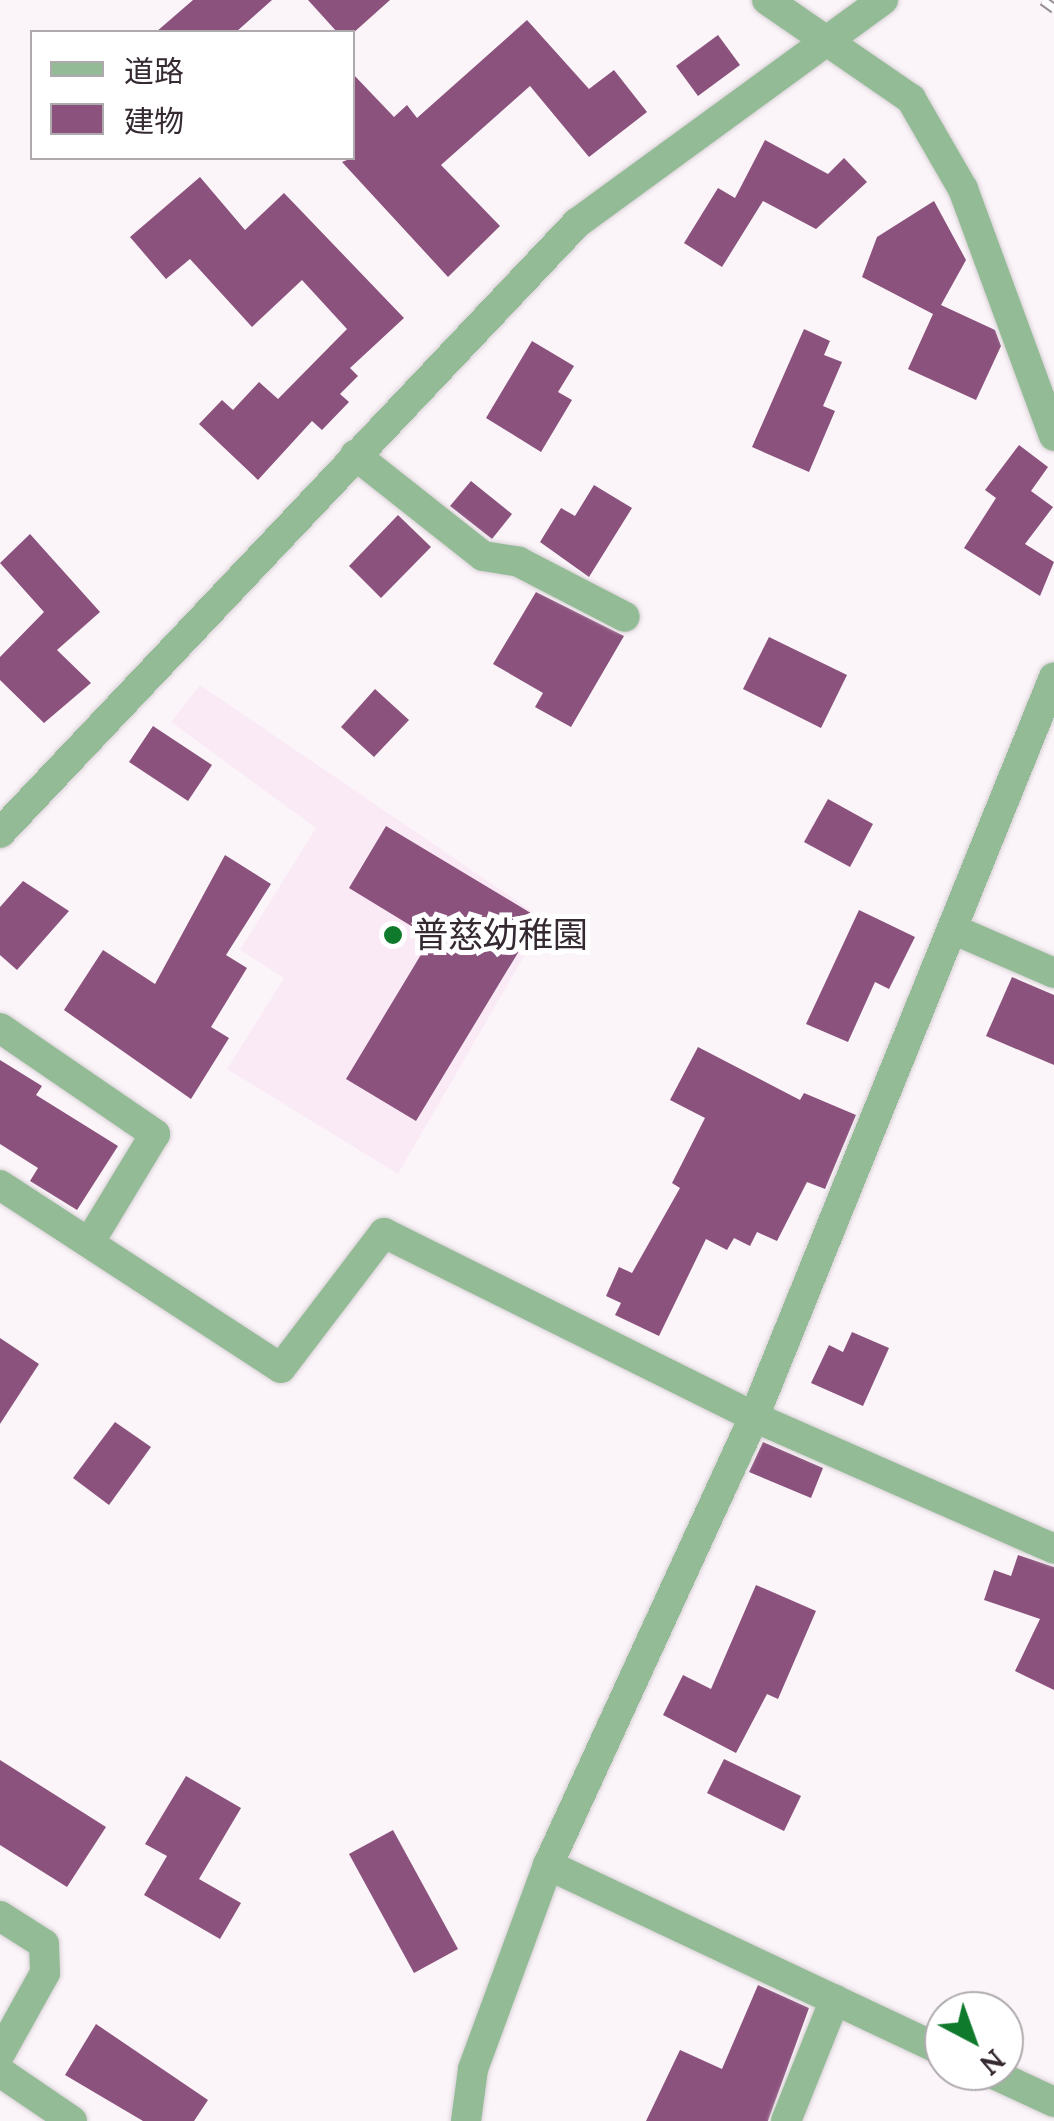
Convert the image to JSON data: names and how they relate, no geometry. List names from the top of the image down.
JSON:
{
  "places": ["普慈幼稚園"],
  "legend": ["道路", "建物"],
  "north": "bottom right"
}
